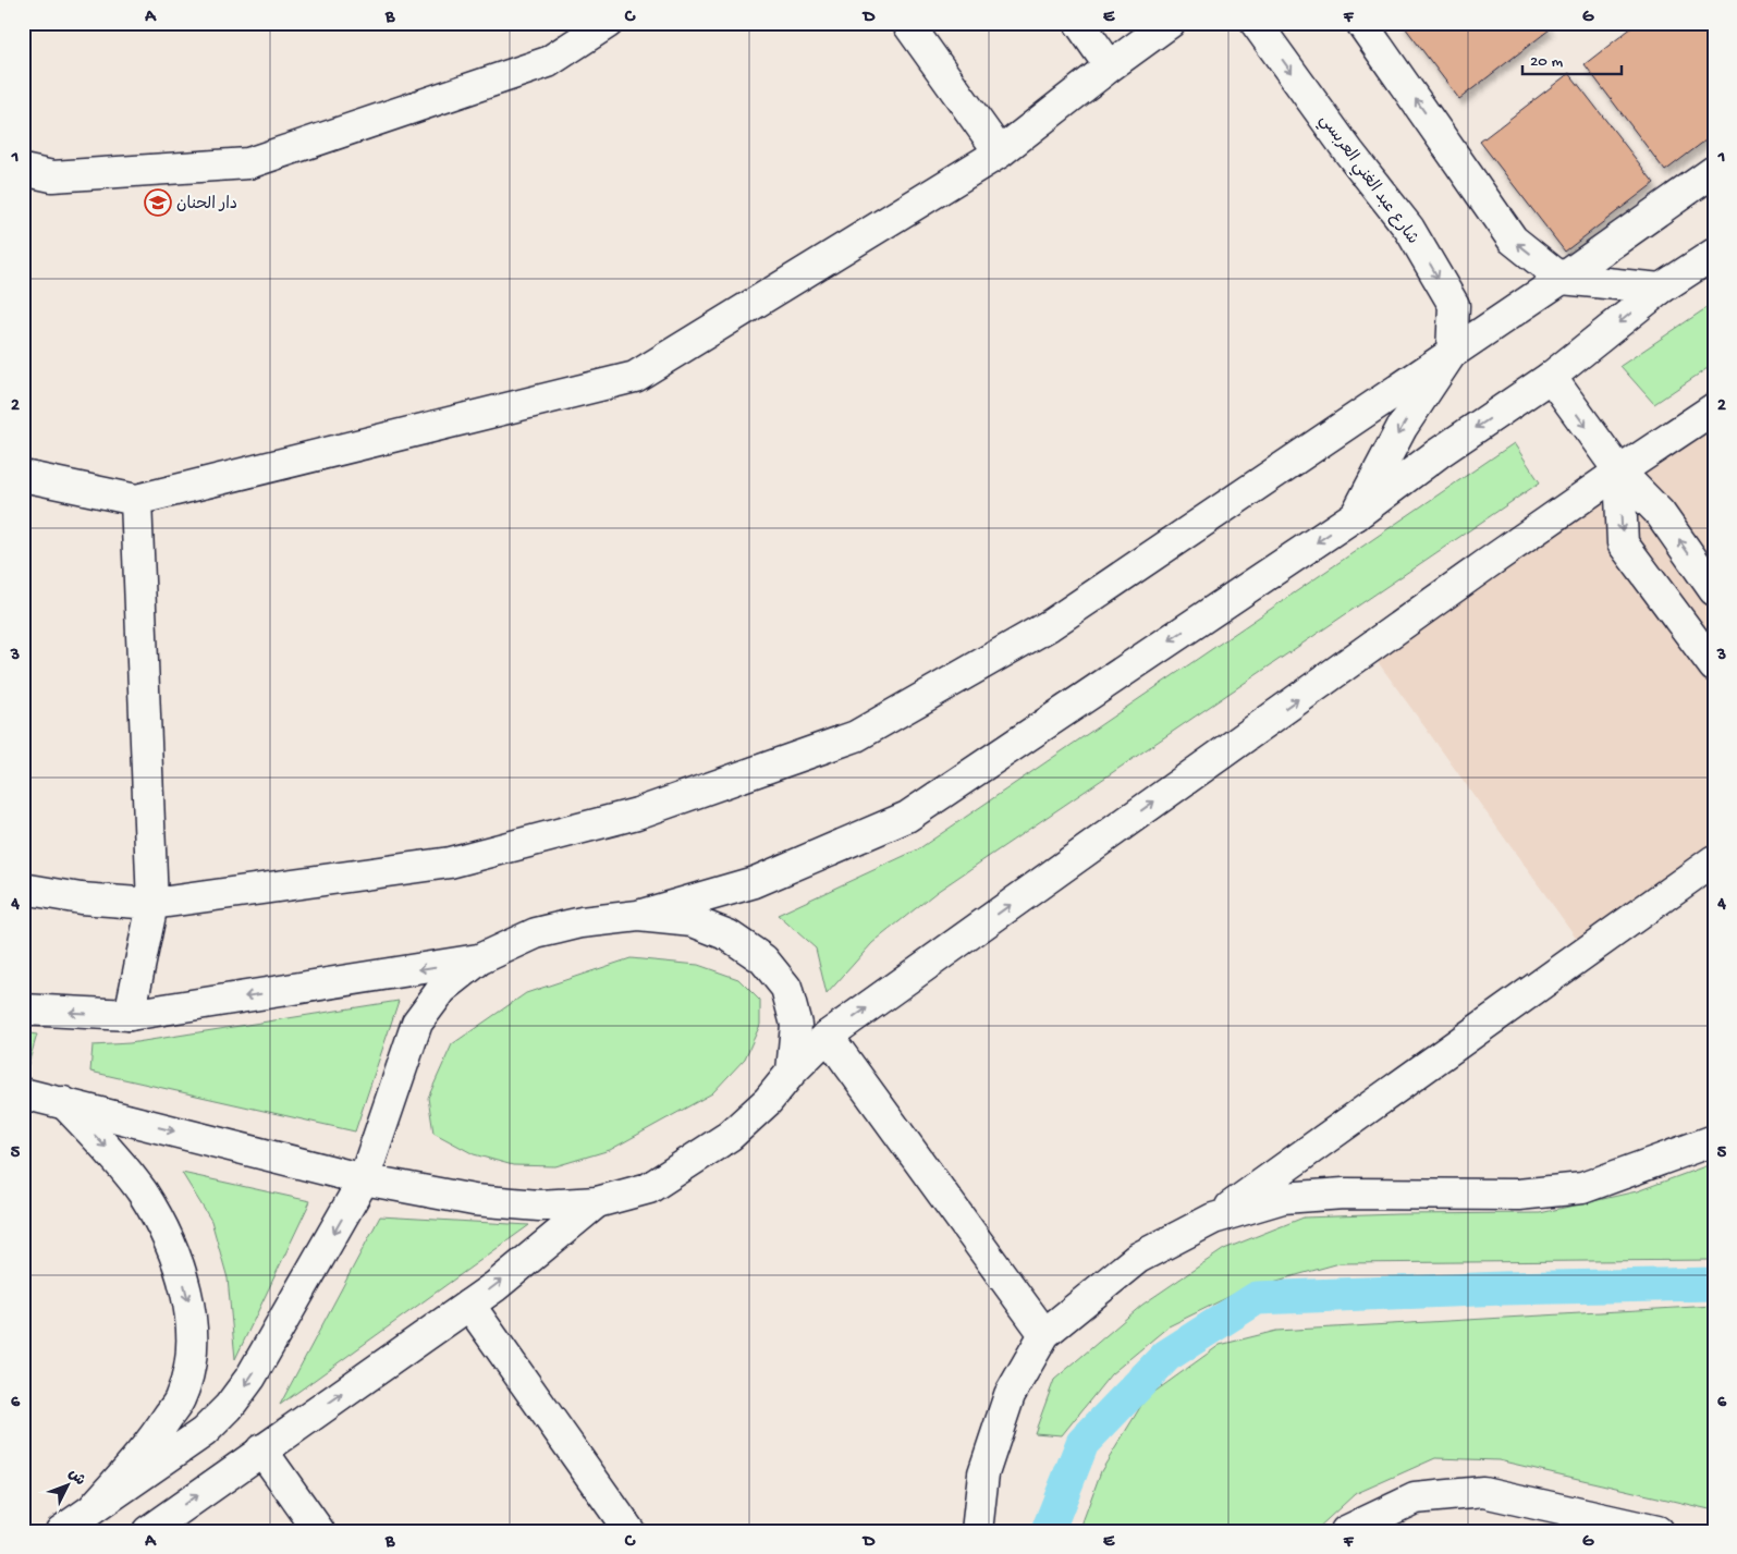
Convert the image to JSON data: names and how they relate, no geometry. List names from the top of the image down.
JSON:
{
  "streets": {
    "main road": ["شارع عبد الغني العربسي"]
  },
  "places": {
    "school or university": ["دار الحنان"]
  },
  "scale_bar": "20 m",
  "north": "top right",
  "grid": {
    "columns": [
      "A",
      "B",
      "C",
      "D",
      "E",
      "F",
      "G"
    ],
    "rows": [
      "1",
      "2",
      "3",
      "4",
      "5",
      "6"
    ]
  }
}
